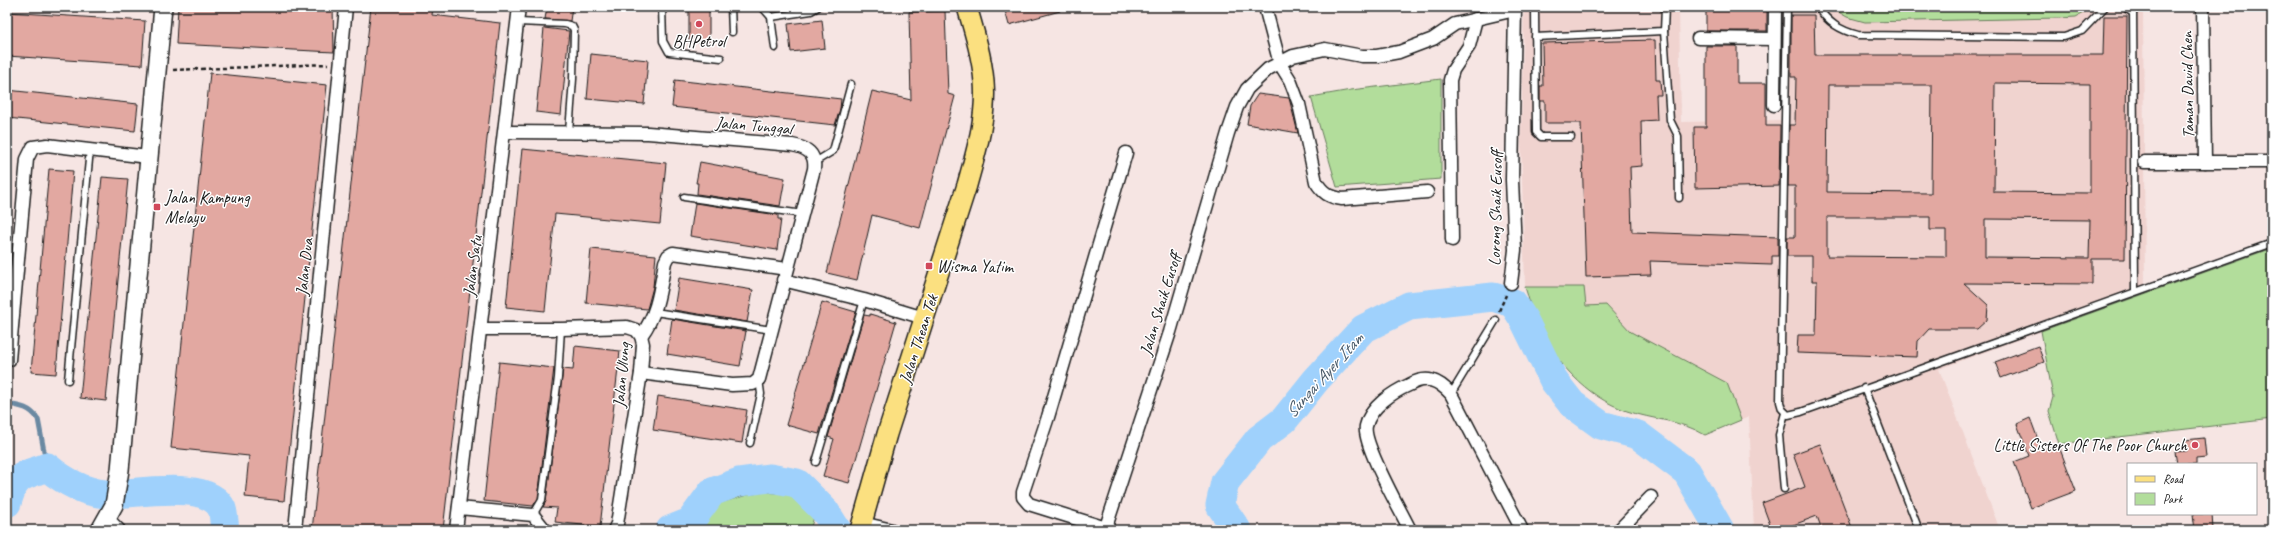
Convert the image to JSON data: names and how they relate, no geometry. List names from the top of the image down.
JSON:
{
  "streets": {
    "main road": ["Jalan Thean Tek"],
    "street": [
      "Taman David Chen",
      "Jalan Tunggal",
      "Lorong Shaik Eusoff",
      "Jalan Satu",
      "Jalan Dua",
      "Jalan Shaik Eusoff",
      "Jalan Ulung"
    ]
  },
  "crossings": [
    ["Jalan Tunggal", "Jalan Satu"],
    ["Jalan Satu", "Jalan Ulung"]
  ],
  "water": ["Sungai Ayer Itam"],
  "places": {
    "other": ["BHPetrol", "Little Sisters Of The Poor Church"],
    "transit": ["Jalan Kampung Melayu", "Wisma Yatim"]
  },
  "legend": ["Road", "Park"]
}
